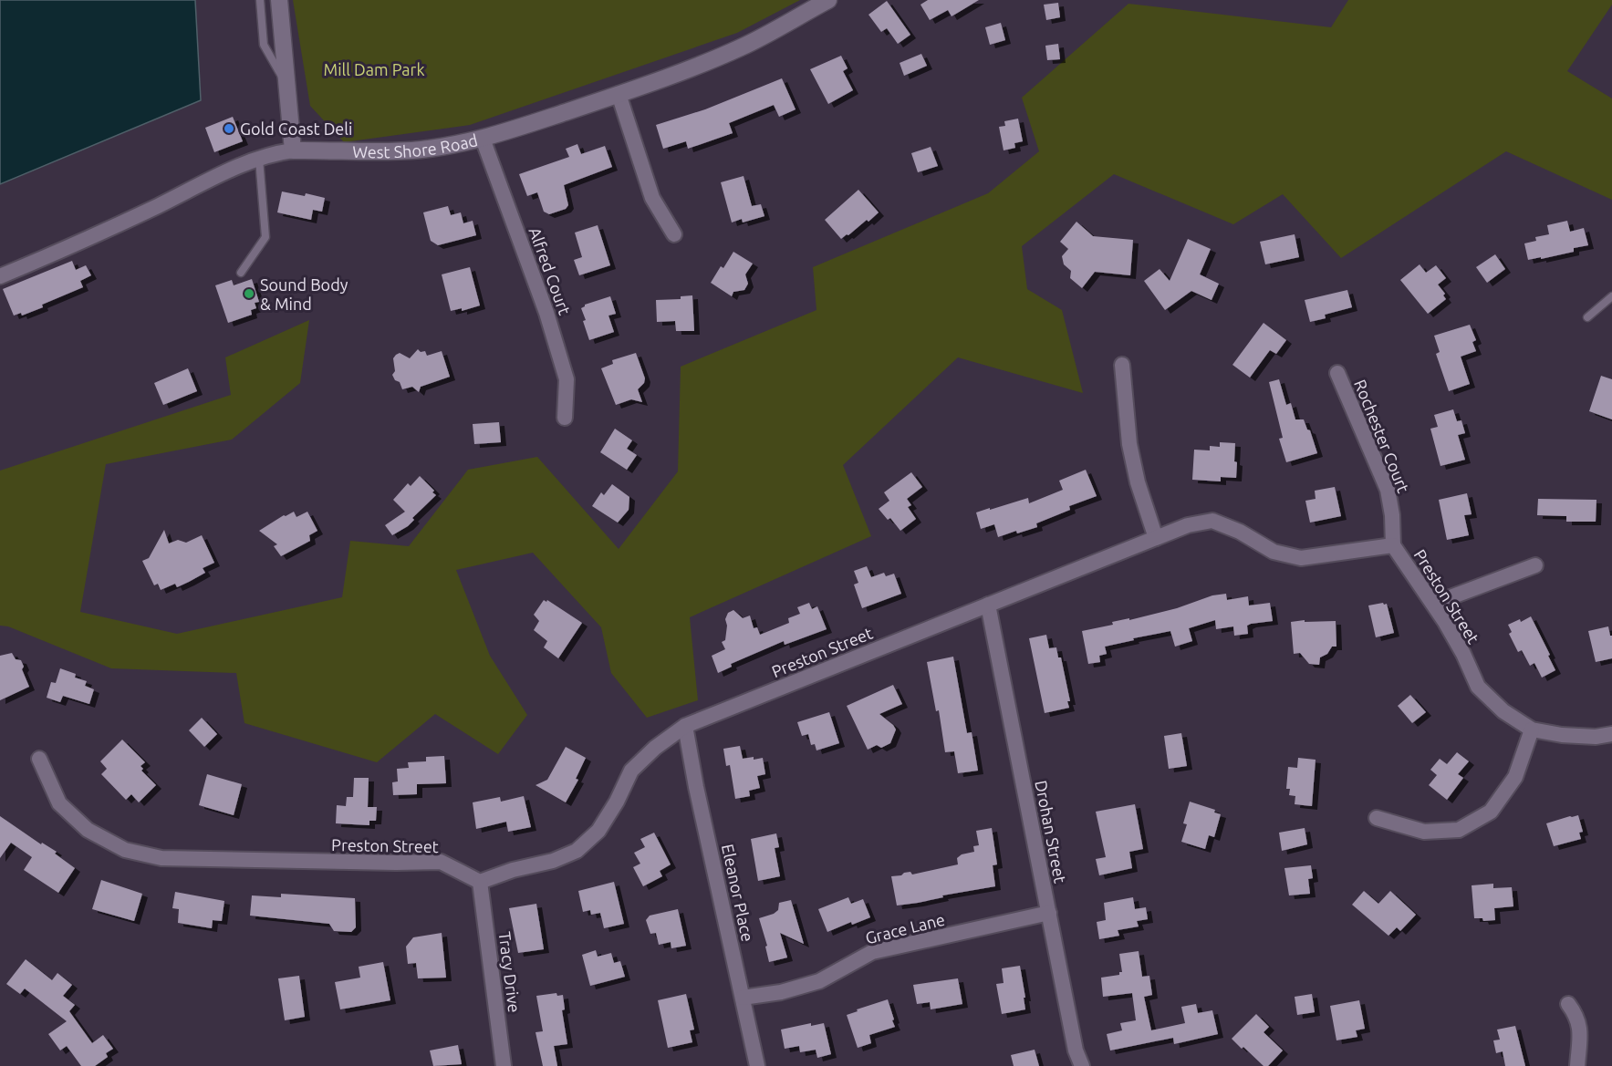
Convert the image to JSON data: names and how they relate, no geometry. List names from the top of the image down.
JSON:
{
  "streets": {
    "street": [
      "West Shore Road",
      "Alfred Court",
      "Rochester Court",
      "Preston Street",
      "Drohan Street",
      "Eleanor Place",
      "Grace Lane",
      "Tracy Drive"
    ]
  },
  "crossings": [
    ["West Shore Road", "Alfred Court"],
    ["Rochester Court", "Preston Street"],
    ["Preston Street", "Drohan Street"],
    ["Preston Street", "Eleanor Place"],
    ["Preston Street", "Tracy Drive"],
    ["Drohan Street", "Grace Lane"],
    ["Eleanor Place", "Grace Lane"]
  ],
  "parks": ["Mill Dam Park"],
  "places": ["Gold Coast Deli", "Sound Body & Mind"]
}
